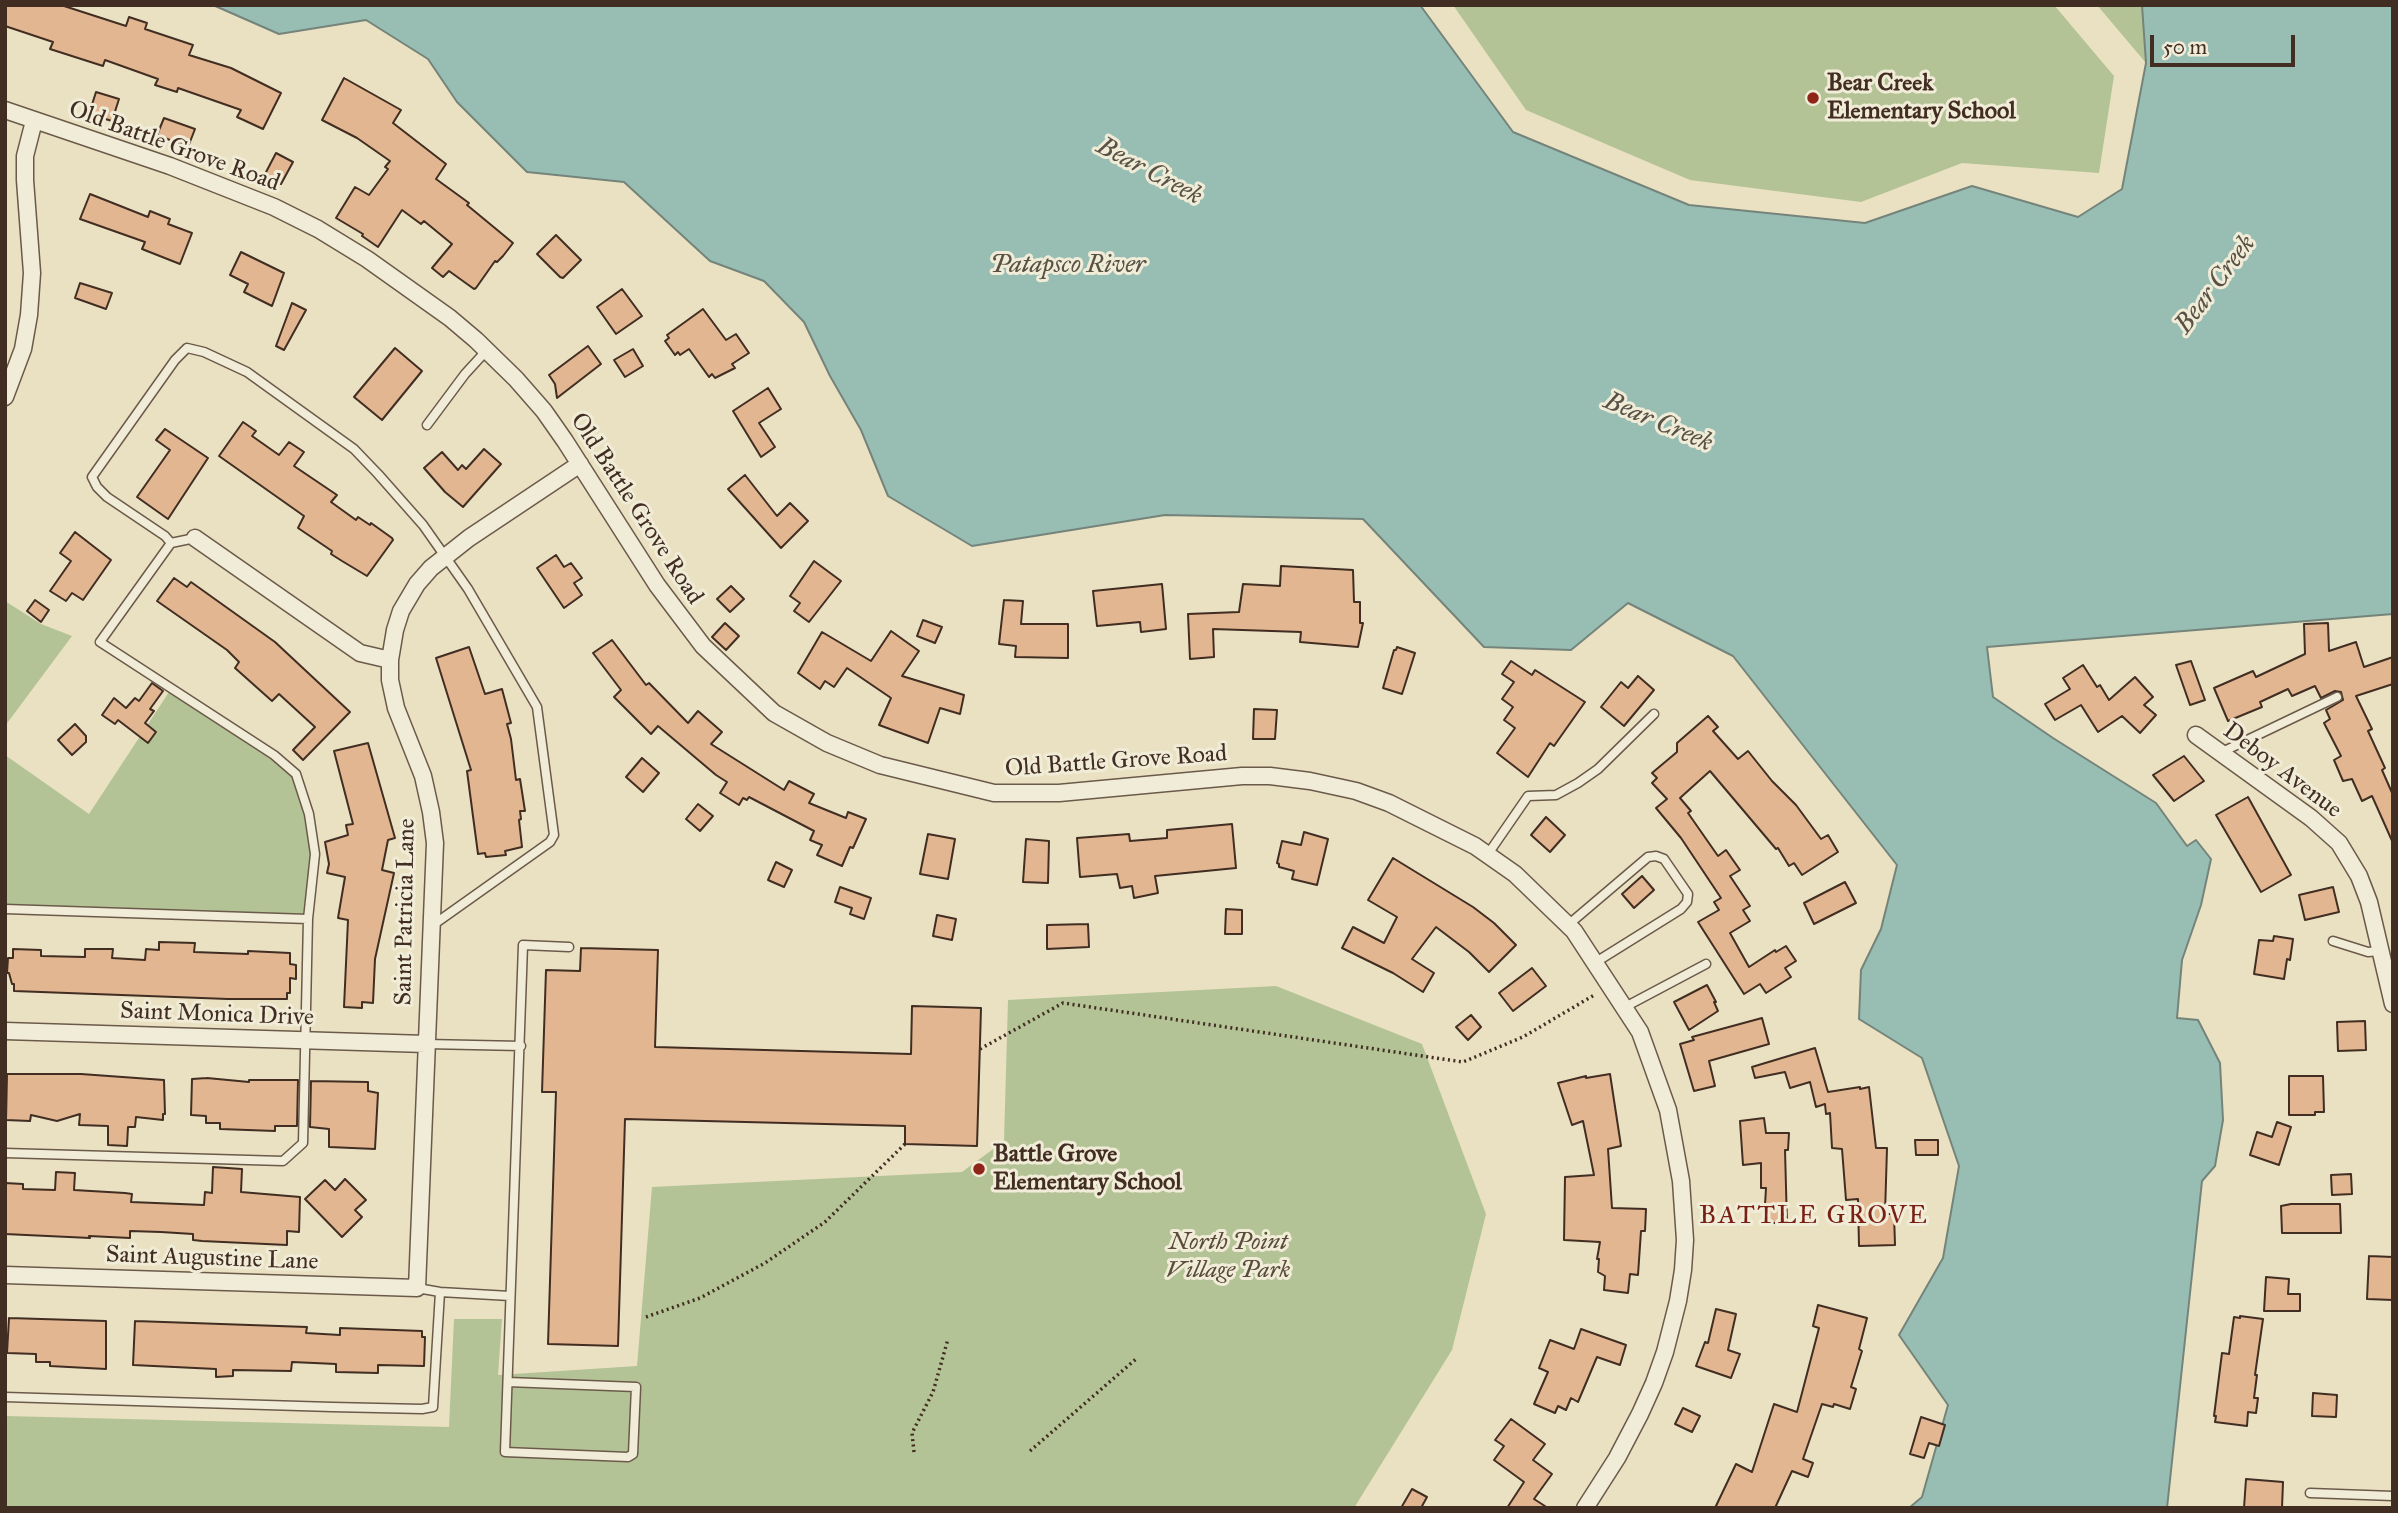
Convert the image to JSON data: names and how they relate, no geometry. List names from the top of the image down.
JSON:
{
  "streets": {
    "street": [
      "Old Battle Grove Road",
      "Deboy Avenue",
      "Saint Patricia Lane",
      "Saint Monica Drive",
      "Saint Augustine Lane"
    ]
  },
  "crossings": [
    ["Old Battle Grove Road", "Saint Patricia Lane"],
    ["Saint Patricia Lane", "Saint Monica Drive"],
    ["Saint Patricia Lane", "Saint Augustine Lane"]
  ],
  "districts": ["BATTLE GROVE"],
  "water": ["Bear Creek", "Patapsco River"],
  "parks": ["North Point Village Park"],
  "places": ["Bear Creek Elementary School", "Battle Grove Elementary School"],
  "scale_bar": "50 m"
}
